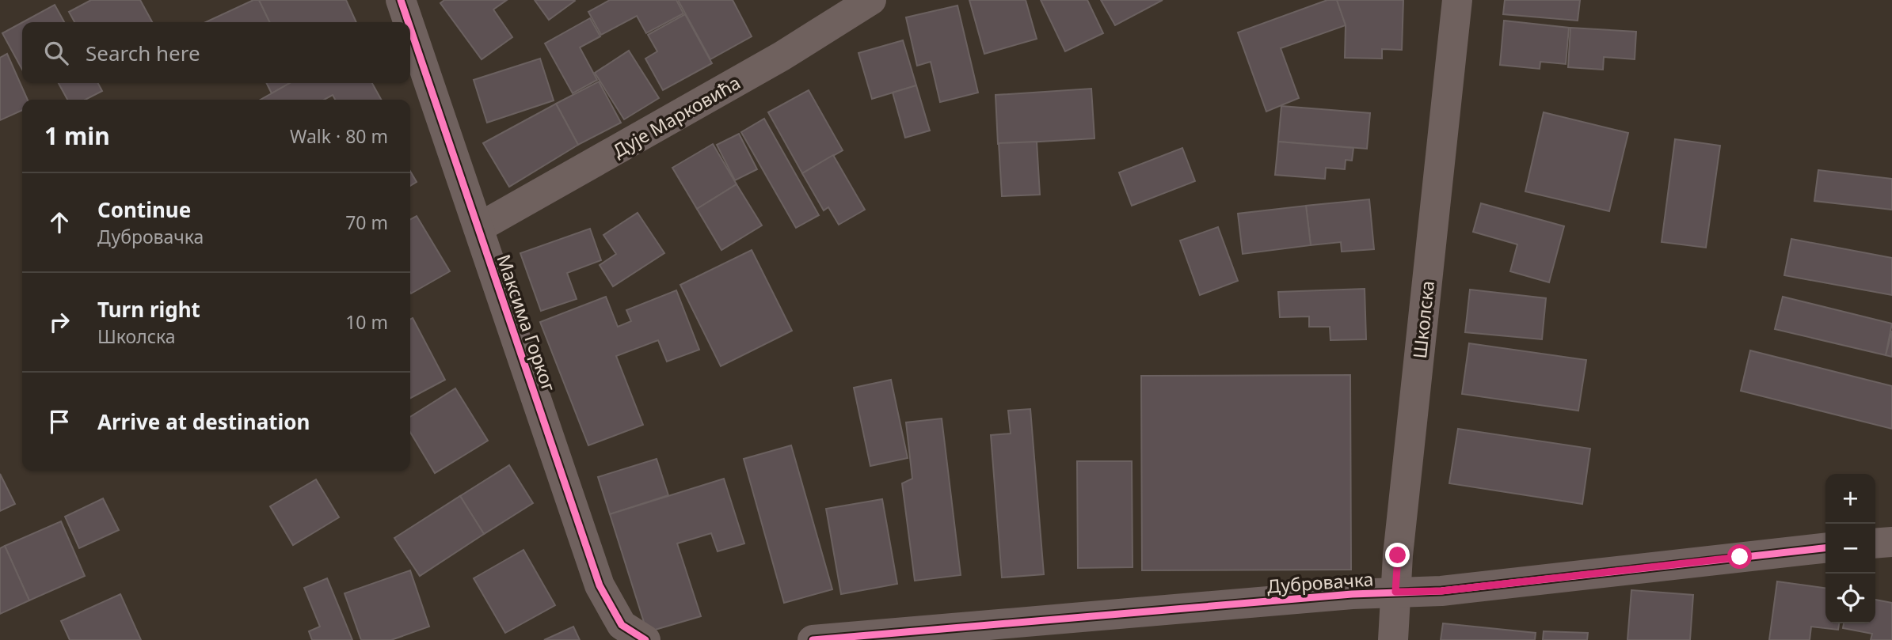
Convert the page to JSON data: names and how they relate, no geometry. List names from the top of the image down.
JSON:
{
  "streets": {
    "street": [
      "Дује Марковића",
      "Школска",
      "Максима Горког",
      "Дубровачка"
    ]
  },
  "crossings": [
    ["Дује Марковића", "Максима Горког"],
    ["Школска", "Дубровачка"]
  ],
  "page": {
    "search": "Search here",
    "heading": ["1 min", "Walk · 80 m"],
    "list": [
      ["Continue", "Дубровачка", "70 m"],
      ["Turn right", "Школска", "10 m"],
      "Arrive at destination"
    ],
    "map_buttons": ["+", "−"]
  }
}
